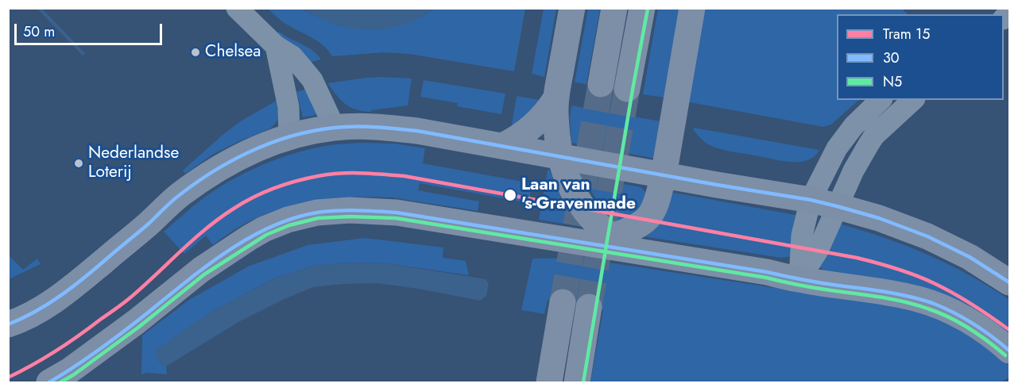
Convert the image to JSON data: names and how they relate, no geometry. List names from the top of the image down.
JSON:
{
  "places": ["Chelsea", "Nederlandse Loterij", "Laan van 's-Gravenmade"],
  "lines": ["transit line N5", "transit line 30", "tram line 15"],
  "legend": ["Tram 15", "30", "N5"],
  "scale_bar": "50 m"
}
